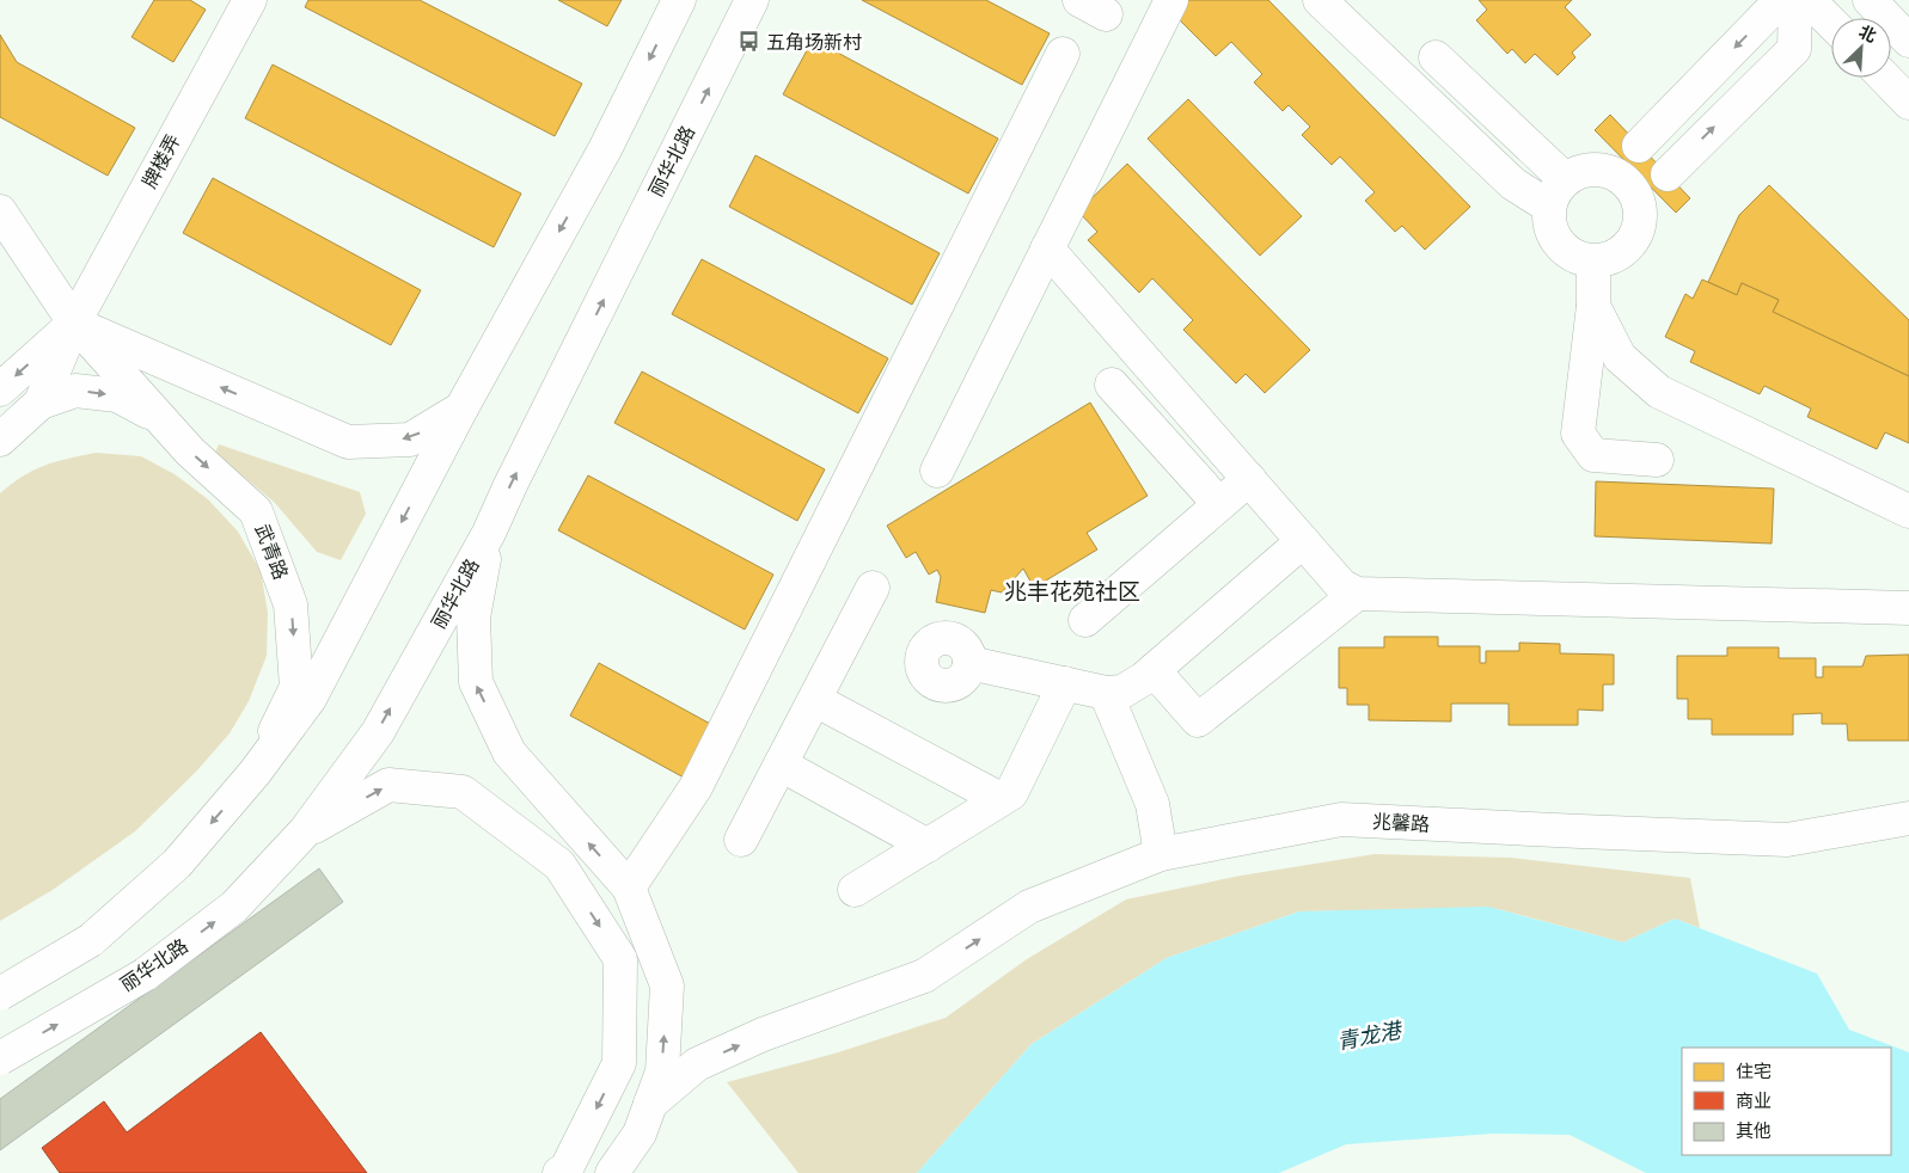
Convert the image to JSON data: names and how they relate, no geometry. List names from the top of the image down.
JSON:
{
  "streets": {
    "main road": [
      "牌楼弄",
      "丽华北路",
      "武青路",
      "兆馨路"
    ]
  },
  "crossings": [
    ["牌楼弄", "武青路"]
  ],
  "districts": ["兆丰花苑社区"],
  "water": ["青龙港"],
  "places": {
    "bus stop": ["五角场新村"]
  },
  "legend": ["住宅", "商业", "其他"],
  "north": "top right"
}
